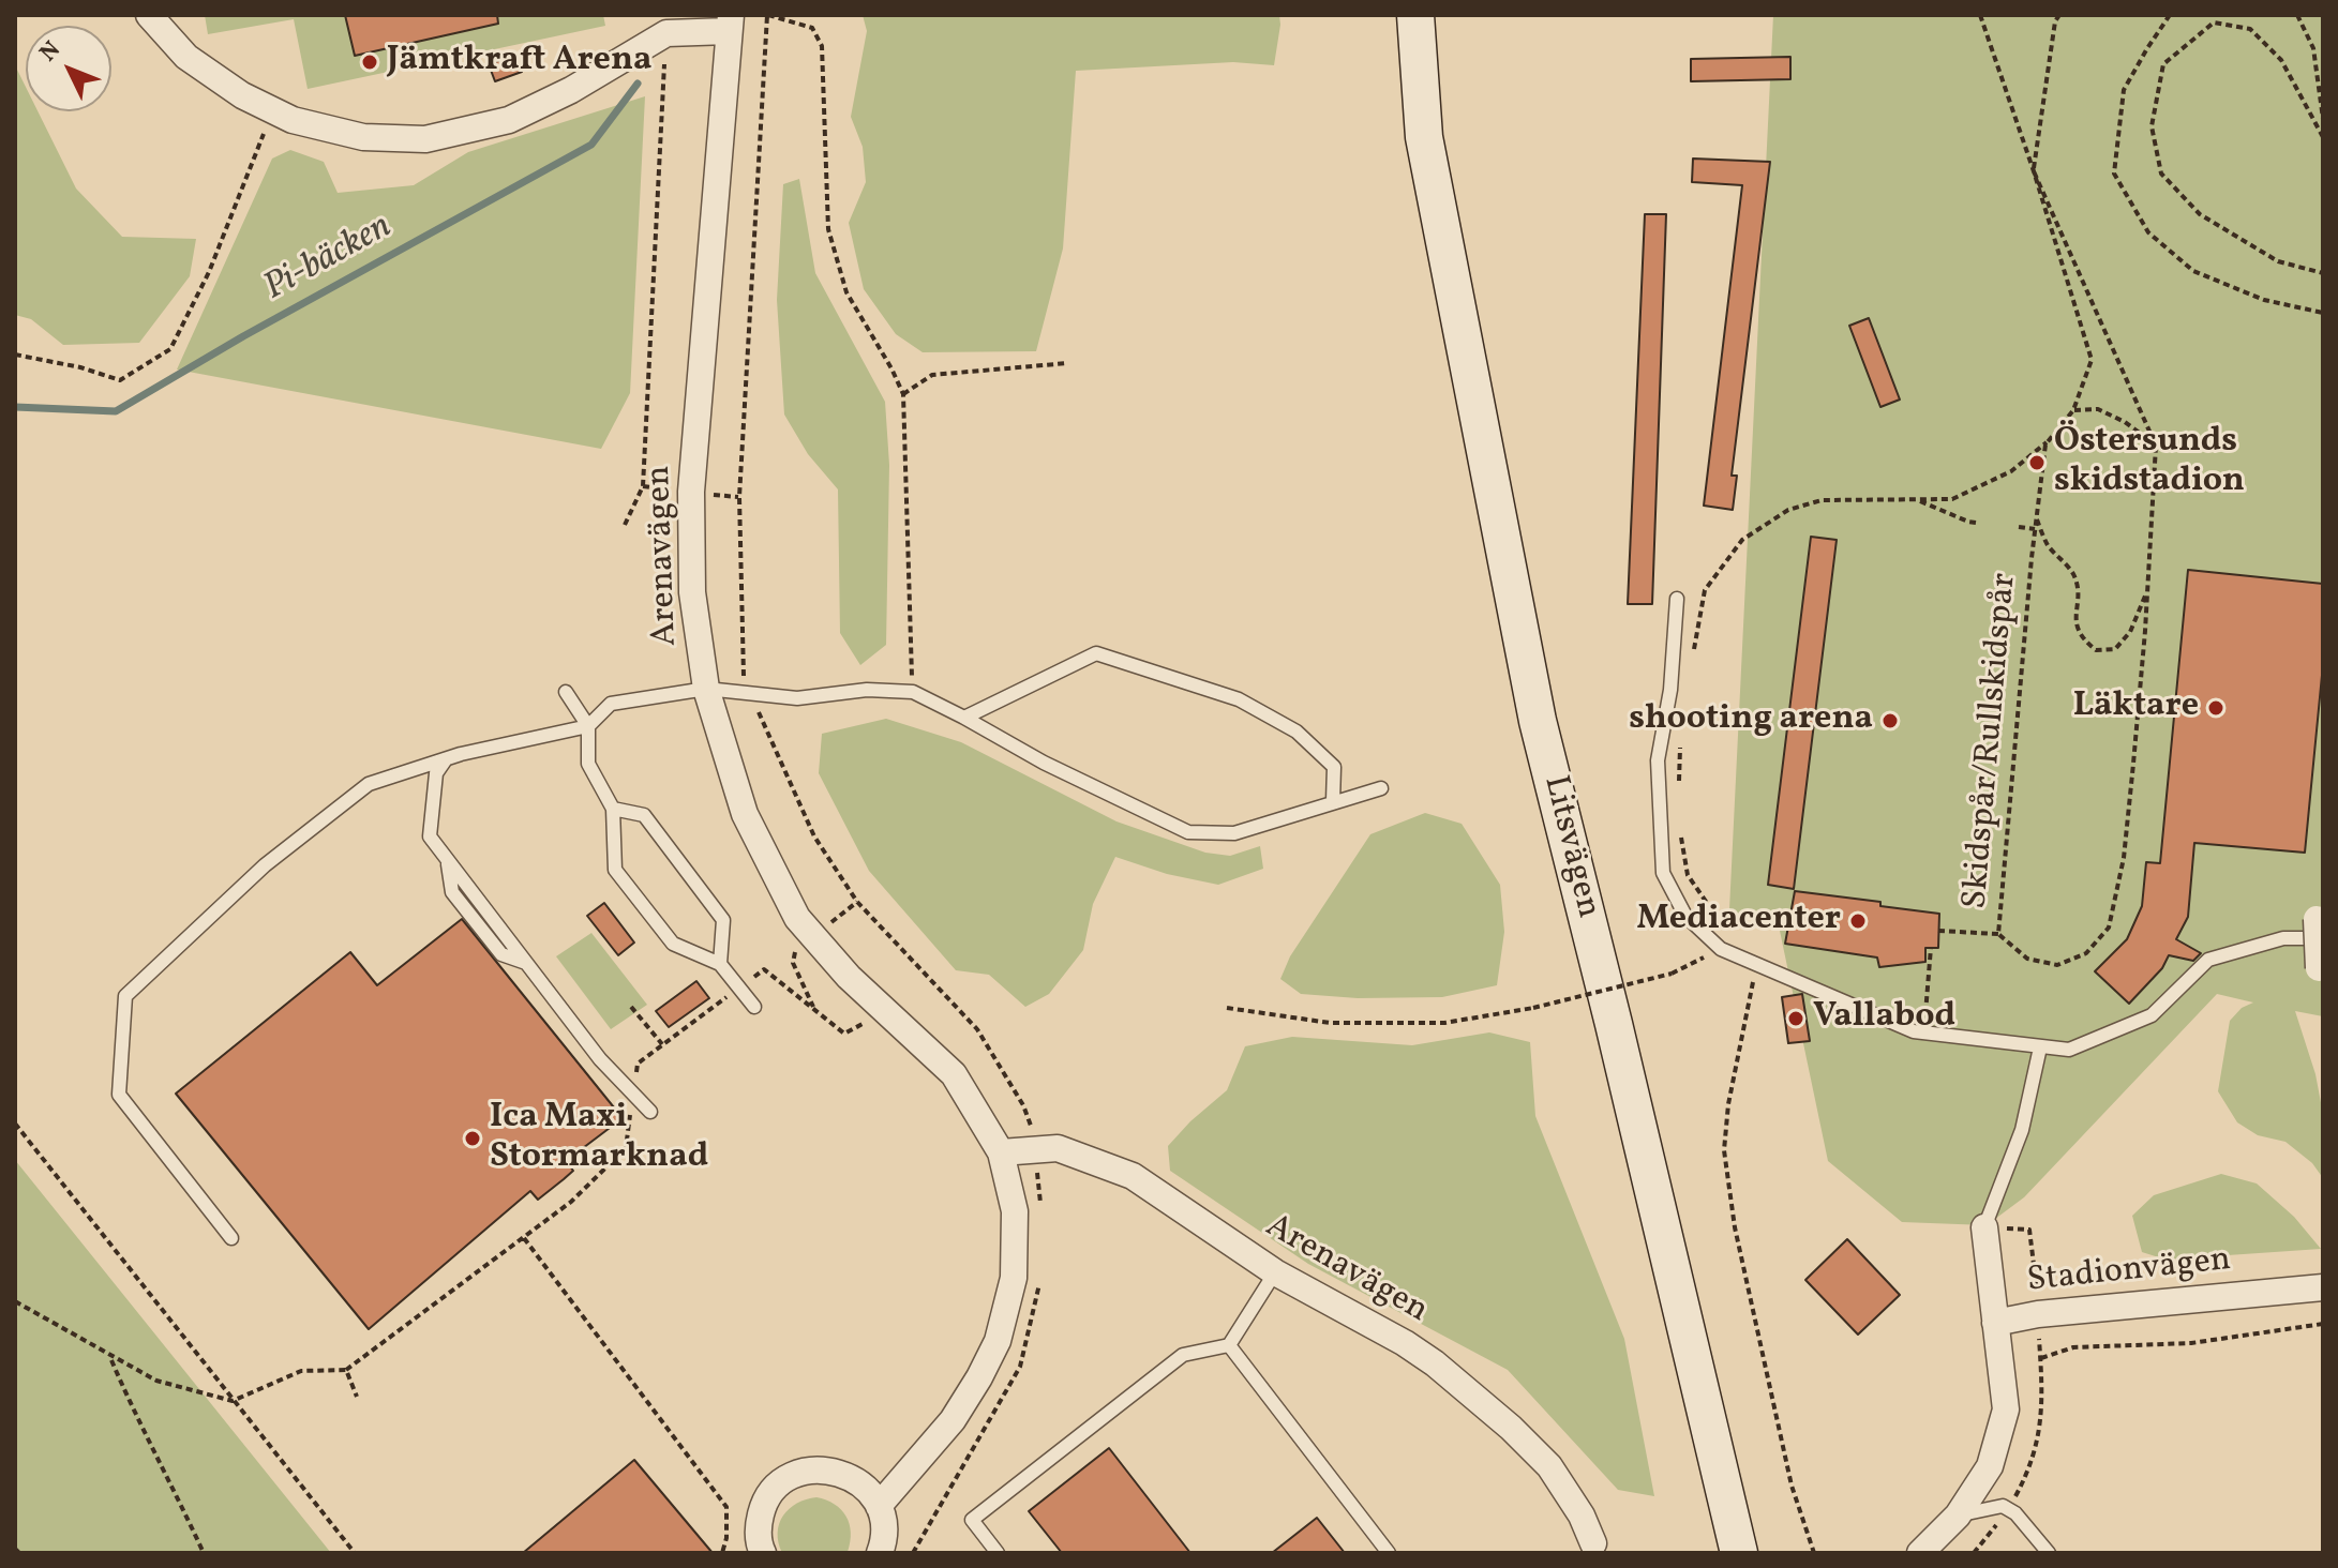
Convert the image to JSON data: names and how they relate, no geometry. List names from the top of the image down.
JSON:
{
  "streets": {
    "main road": ["Litsvägen"],
    "street": ["Arenavägen", "Stadionvägen"],
    "path": ["Skidspår/Rullskidspår"]
  },
  "water": ["Pi-bäcken"],
  "places": [
    "Jämtkraft Arena",
    "Östersunds skidstadion",
    "Läktare",
    "shooting arena",
    "Mediacenter",
    "Vallabod",
    "Ica Maxi Stormarknad"
  ],
  "north": "top left"
}
